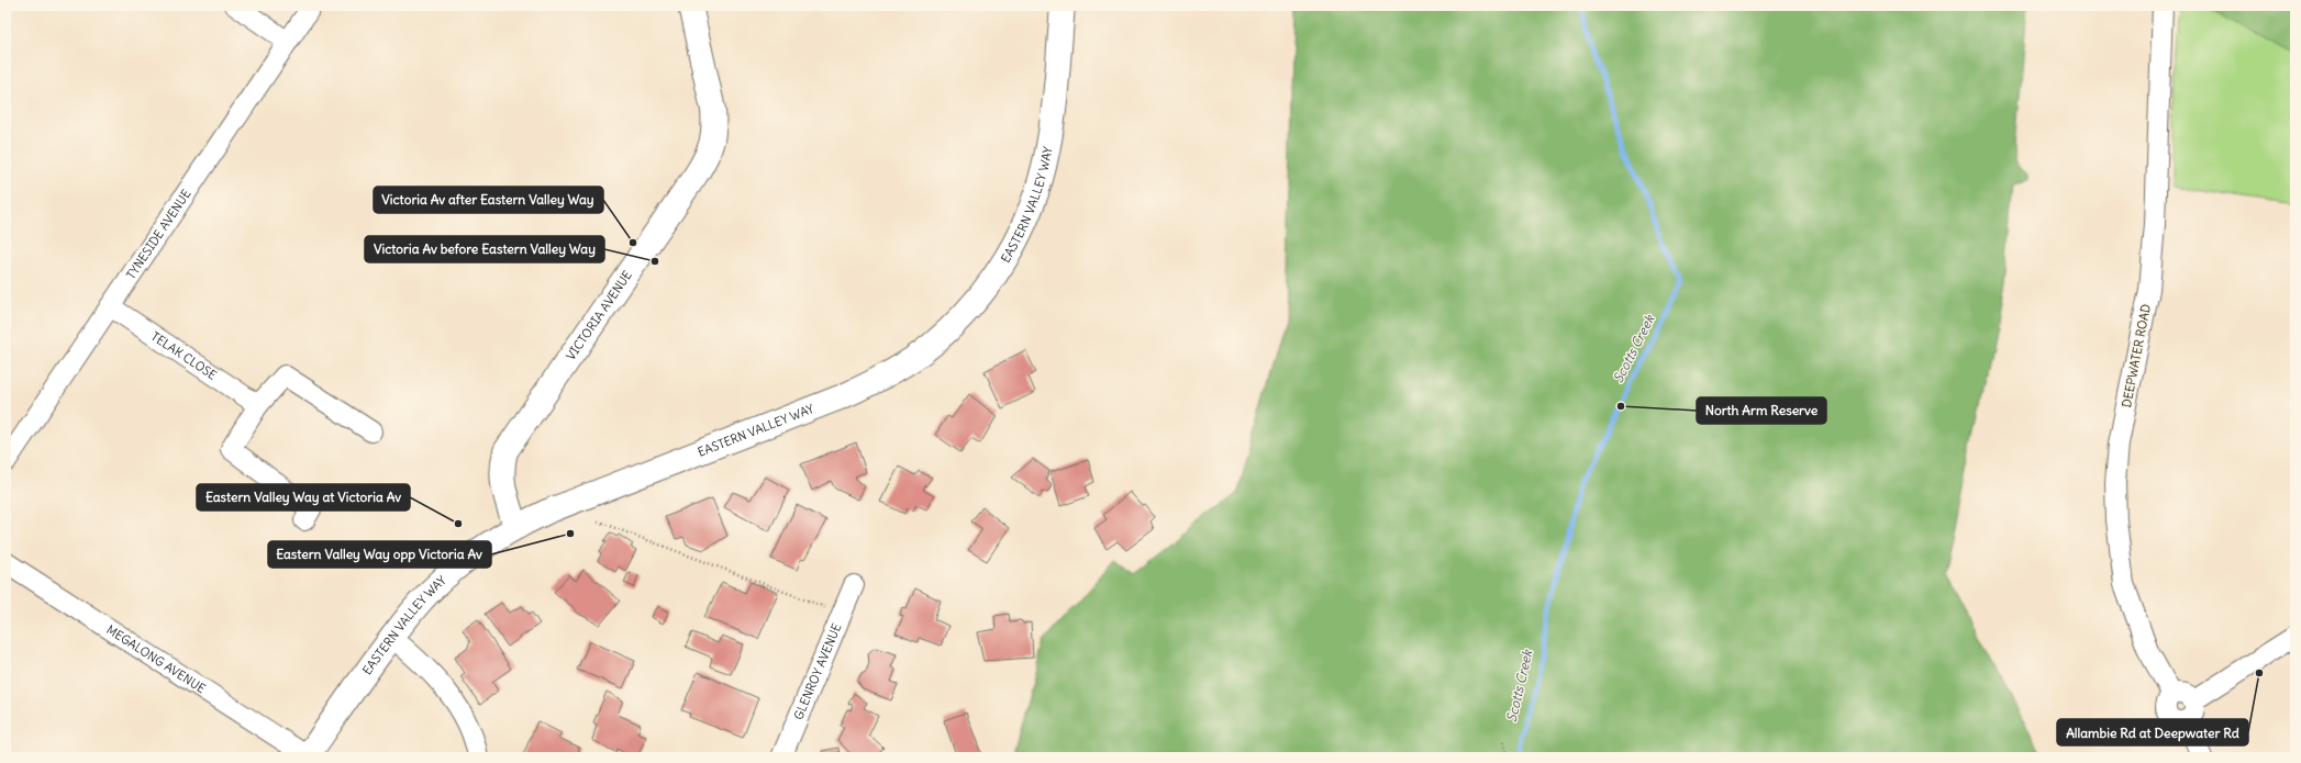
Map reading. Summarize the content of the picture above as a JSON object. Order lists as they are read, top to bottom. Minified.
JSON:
{"streets":{"main road":["EASTERN VALLEY WAY","VICTORIA AVENUE"],"street":["TYNESIDE AVENUE","TELAK CLOSE","DEEPWATER ROAD","MEGALONG AVENUE","GLENROY AVENUE"]},"crossings":[["EASTERN VALLEY WAY","VICTORIA AVENUE"],["EASTERN VALLEY WAY","MEGALONG AVENUE"],["TYNESIDE AVENUE","TELAK CLOSE"]],"water":["Scotts Creek"],"places":["Victoria Av after Eastern Valley Way","Victoria Av before Eastern Valley Way","North Arm Reserve","Eastern Valley Way at Victoria Av","Eastern Valley Way opp Victoria Av","Allambie Rd at Deepwater Rd"]}
